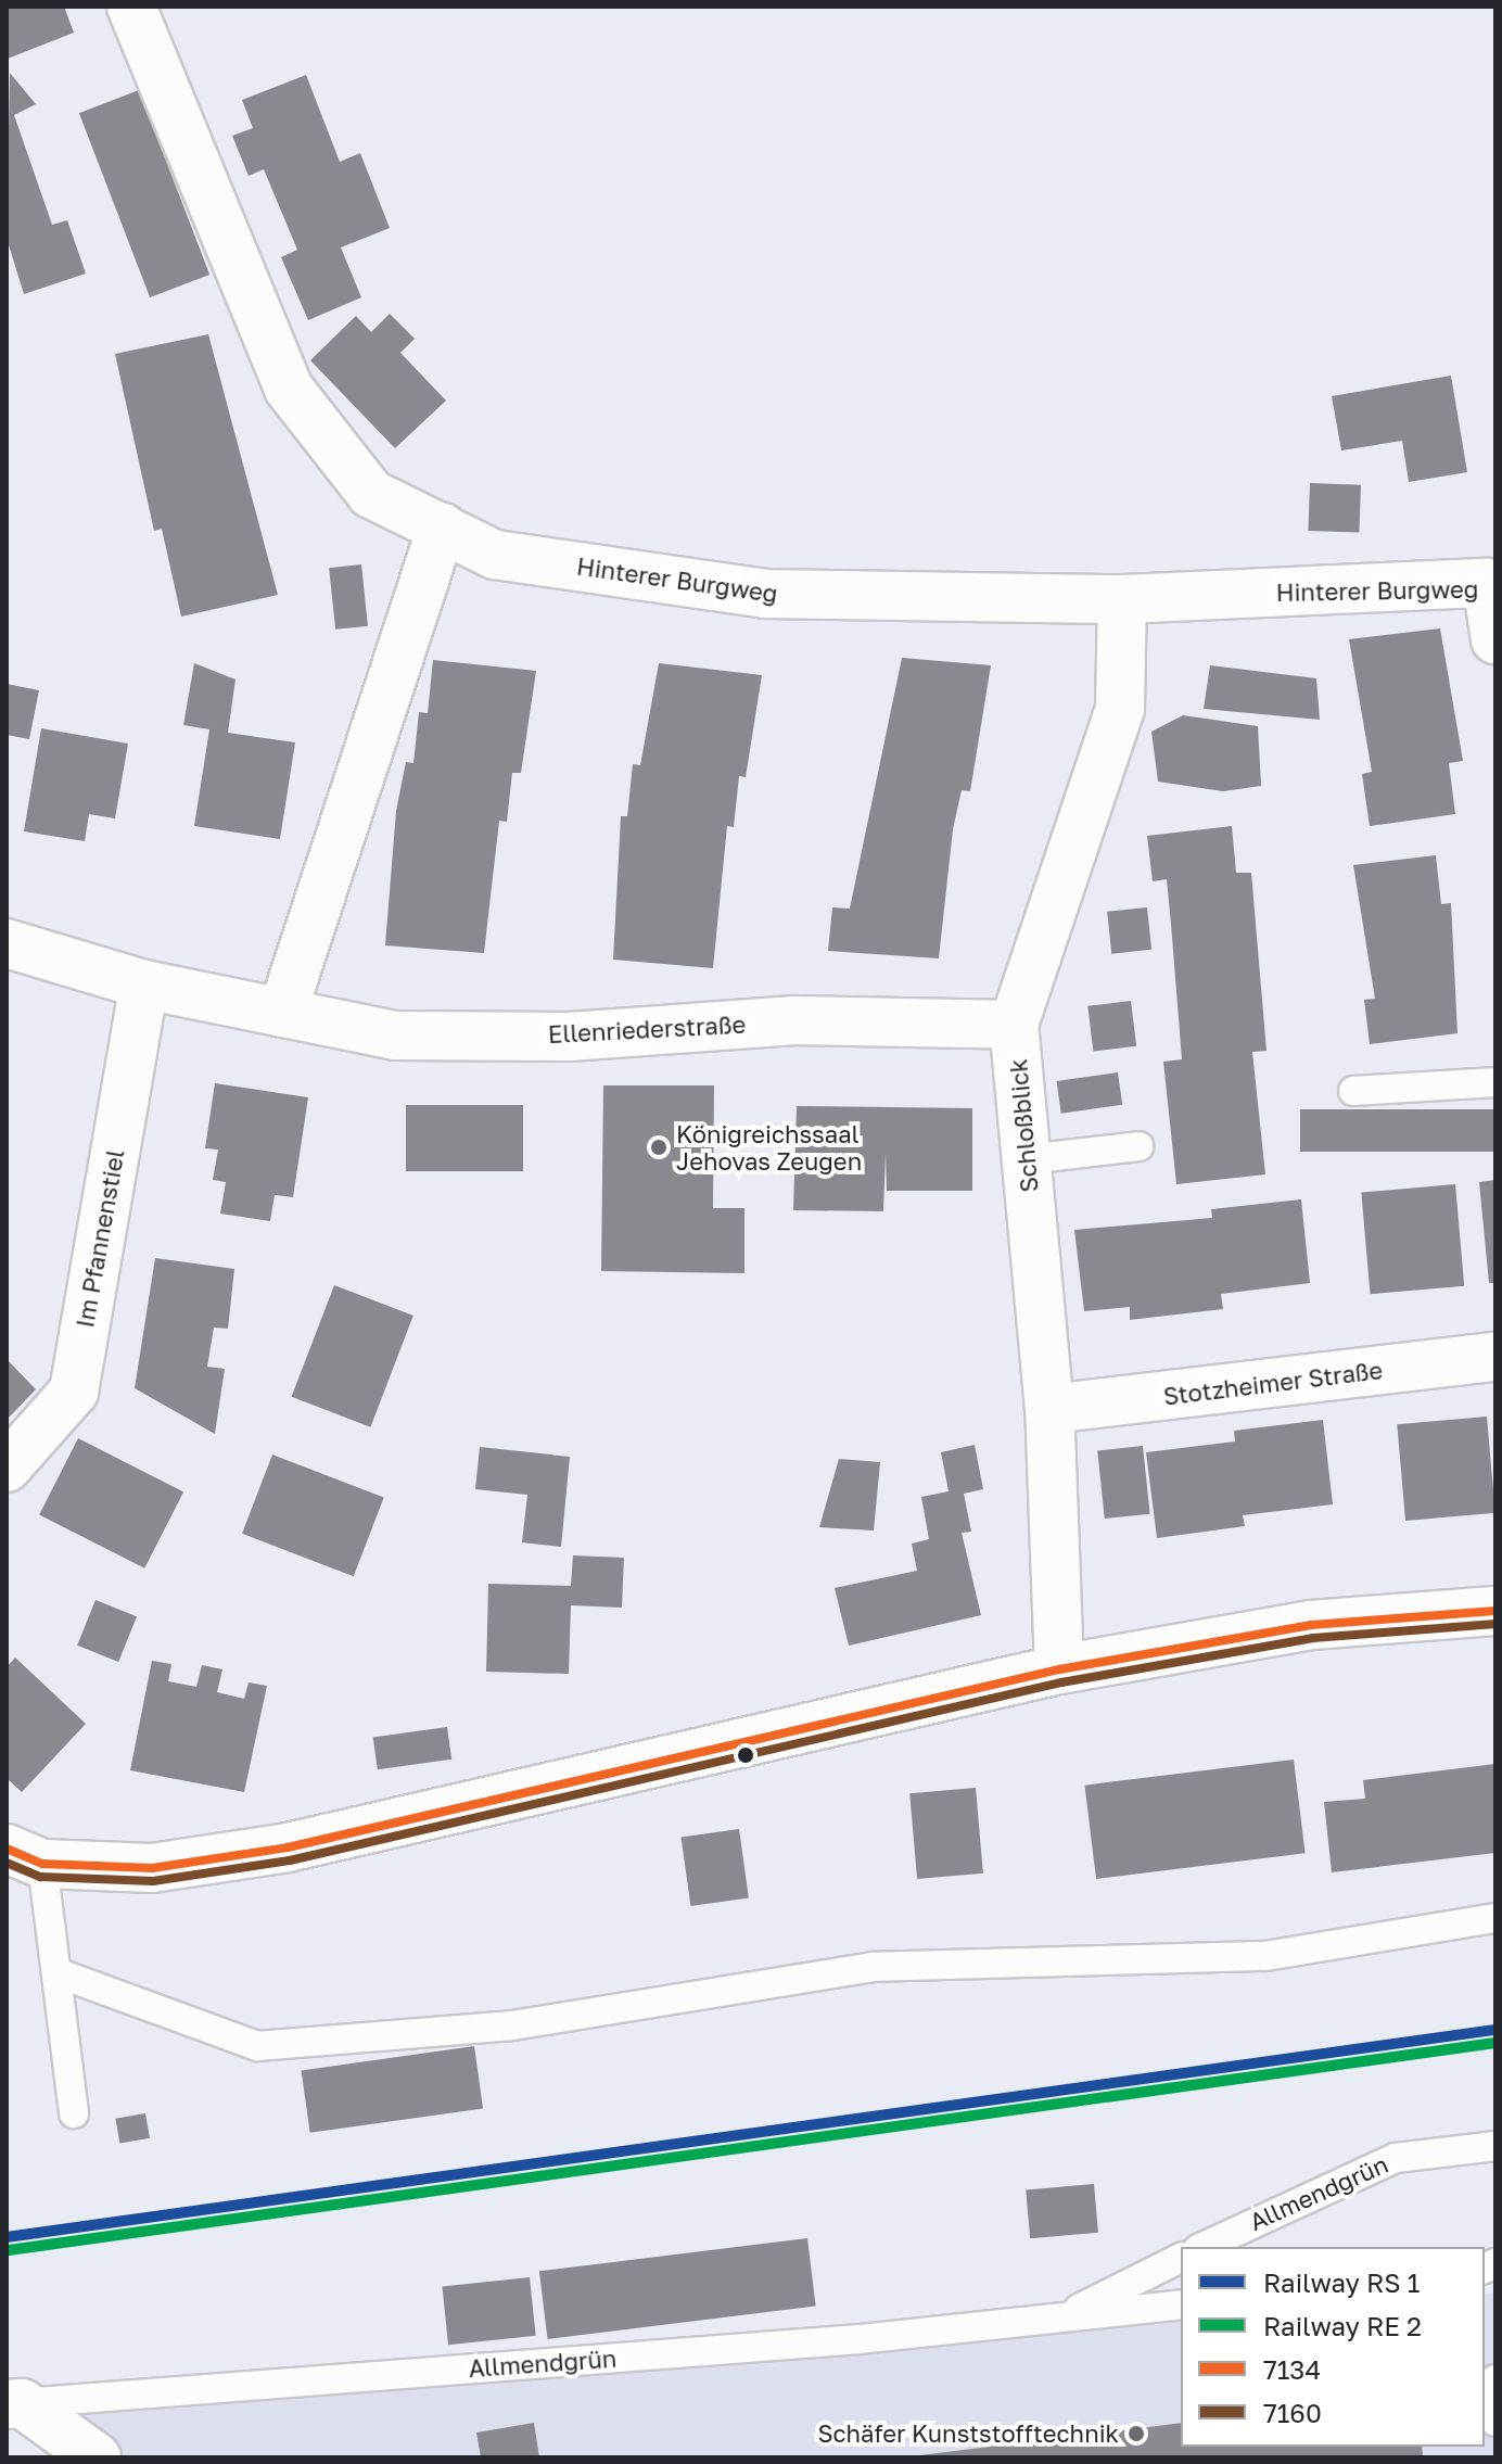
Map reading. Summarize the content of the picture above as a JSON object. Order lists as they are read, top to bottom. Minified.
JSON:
{"streets":{"street":["Hinterer Burgweg","Ellenriederstraße","Schloßblick","Im Pfannenstiel","Stotzheimer Straße","Allmendgrün"]},"crossings":[["Hinterer Burgweg","Schloßblick"],["Ellenriederstraße","Schloßblick"],["Ellenriederstraße","Im Pfannenstiel"],["Schloßblick","Stotzheimer Straße"]],"places":["Königreichssaal Jehovas Zeugen","Schäfer Kunststofftechnik"],"lines":["transit line 7134","transit line 7160"],"legend":["Railway RS 1","Railway RE 2","7134","7160"]}
